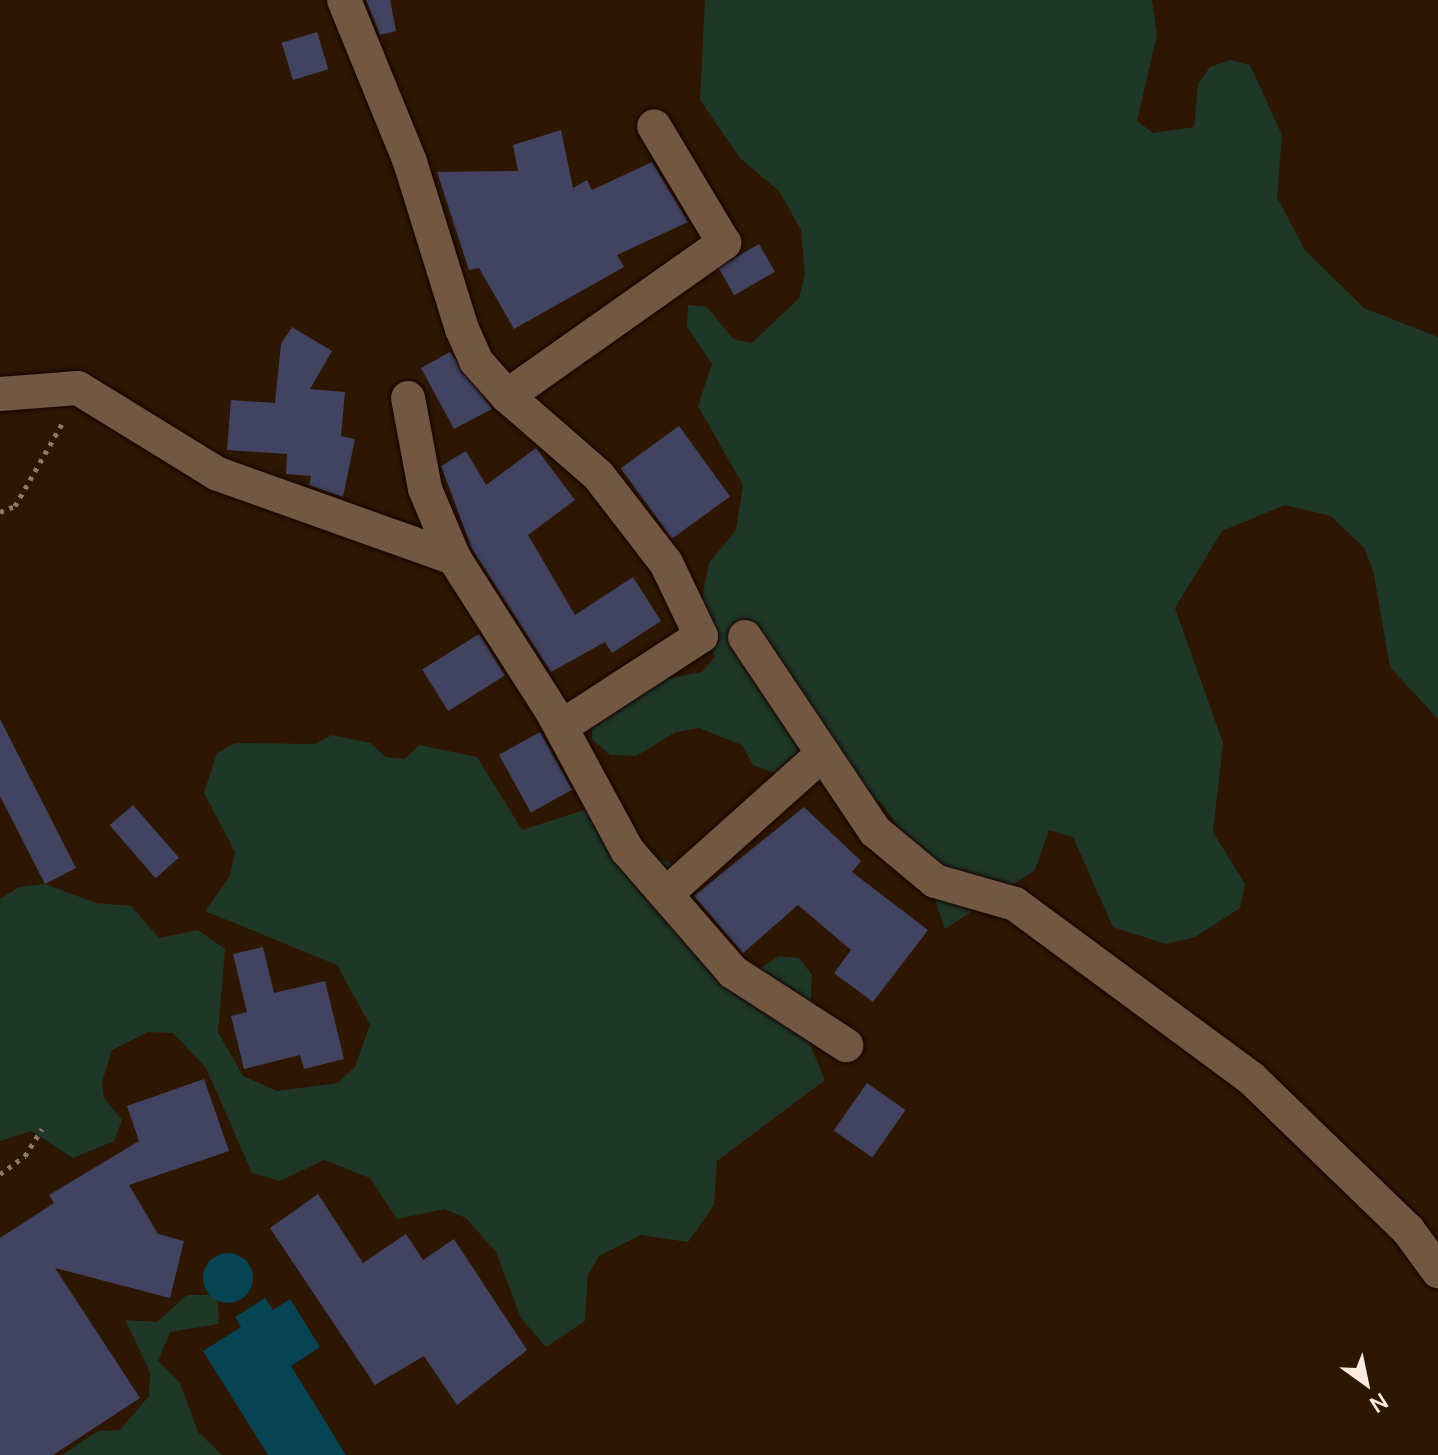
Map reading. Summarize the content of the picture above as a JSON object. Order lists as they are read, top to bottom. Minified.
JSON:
{"north":"bottom right"}
